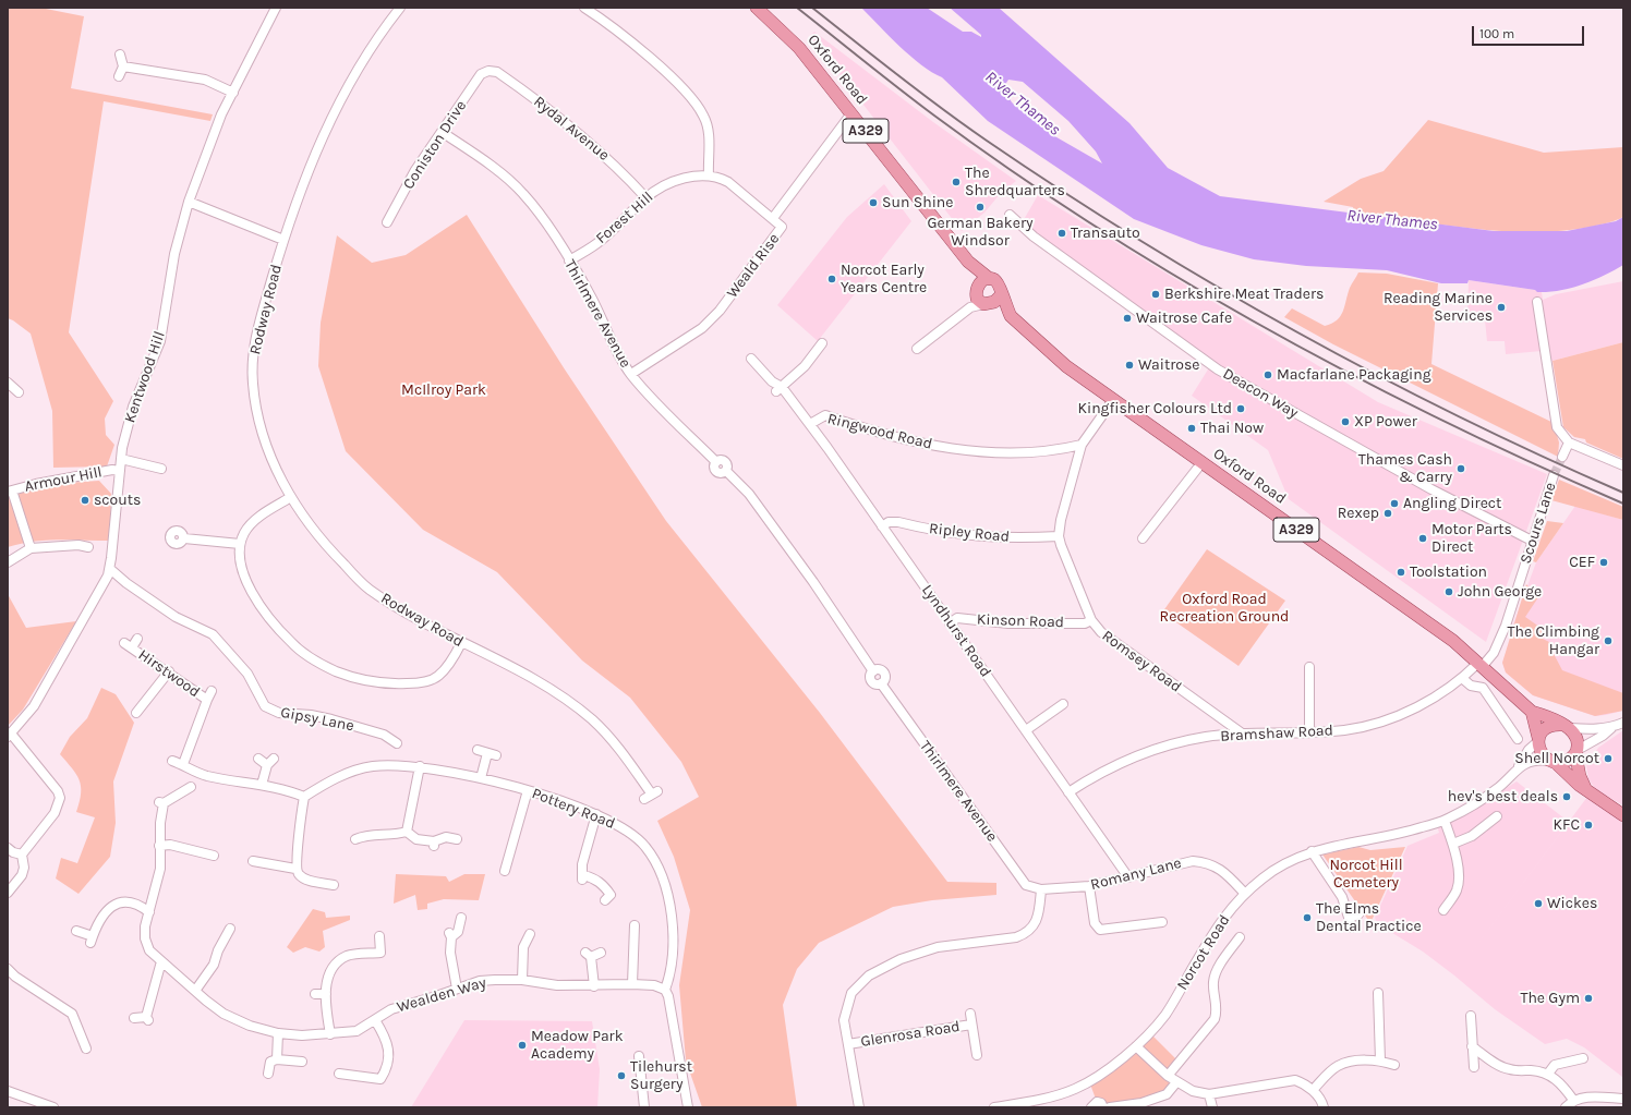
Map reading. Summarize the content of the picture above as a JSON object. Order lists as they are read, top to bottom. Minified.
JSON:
{"streets":{"main road":["Oxford Road","A329"],"street":["Rydal Avenue","Coniston Drive","Forest Hill","Weald Rise","Rodway Road","Thirlmere Avenue","Kentwood Hill","Deacon Way","Ringwood Road","Armour Hill","Scours Lane","Ripley Road","Kinson Road","Lyndhurst Road","Romsey Road","Hirstwood","Gipsy Lane","Bramshaw Road","Pottery Road","Romany Lane","Norcot Road","Wealden Way","Glenrosa Road"]},"crossings":[["Oxford Road","Weald Rise"],["Oxford Road","Scours Lane"],["Oxford Road","Romsey Road"],["Oxford Road","Bramshaw Road"],["Oxford Road","Norcot Road"],["Rydal Avenue","Coniston Drive"],["Rydal Avenue","Forest Hill"],["Coniston Drive","Thirlmere Avenue"],["Forest Hill","Thirlmere Avenue"],["Weald Rise","Thirlmere Avenue"],["Thirlmere Avenue","Romany Lane"],["Kentwood Hill","Armour Hill"],["Kentwood Hill","Gipsy Lane"],["Deacon Way","Scours Lane"],["Ringwood Road","Lyndhurst Road"],["Ringwood Road","Romsey Road"],["Scours Lane","Bramshaw Road"],["Ripley Road","Lyndhurst Road"],["Ripley Road","Romsey Road"],["Kinson Road","Lyndhurst Road"],["Kinson Road","Romsey Road"],["Lyndhurst Road","Bramshaw Road"],["Lyndhurst Road","Romany Lane"],["Romsey Road","Bramshaw Road"],["Pottery Road","Wealden Way"],["Romany Lane","Norcot Road"]],"water":["River Thames"],"parks":["McIlroy Park","Oxford Road Recreation Ground","Norcot Hill Cemetery"],"places":["The Shredquarters","Sun Shine","German Bakery Windsor","Transauto","Norcot Early Years Centre","Berkshire Meat Traders","Reading Marine Services","Waitrose Cafe","Waitrose","Macfarlane Packaging","Kingfisher Colours Ltd","XP Power","Thai Now","Thames Cash & Carry","scouts","Angling Direct","Rexep","Motor Parts Direct","CEF","Toolstation","John George","The Climbing Hangar","Shell Norcot","hev's best deals","KFC","Wickes","The Elms Dental Practice","The Gym","Meadow Park Academy","Tilehurst Surgery"],"scale_bar":"100 m"}
